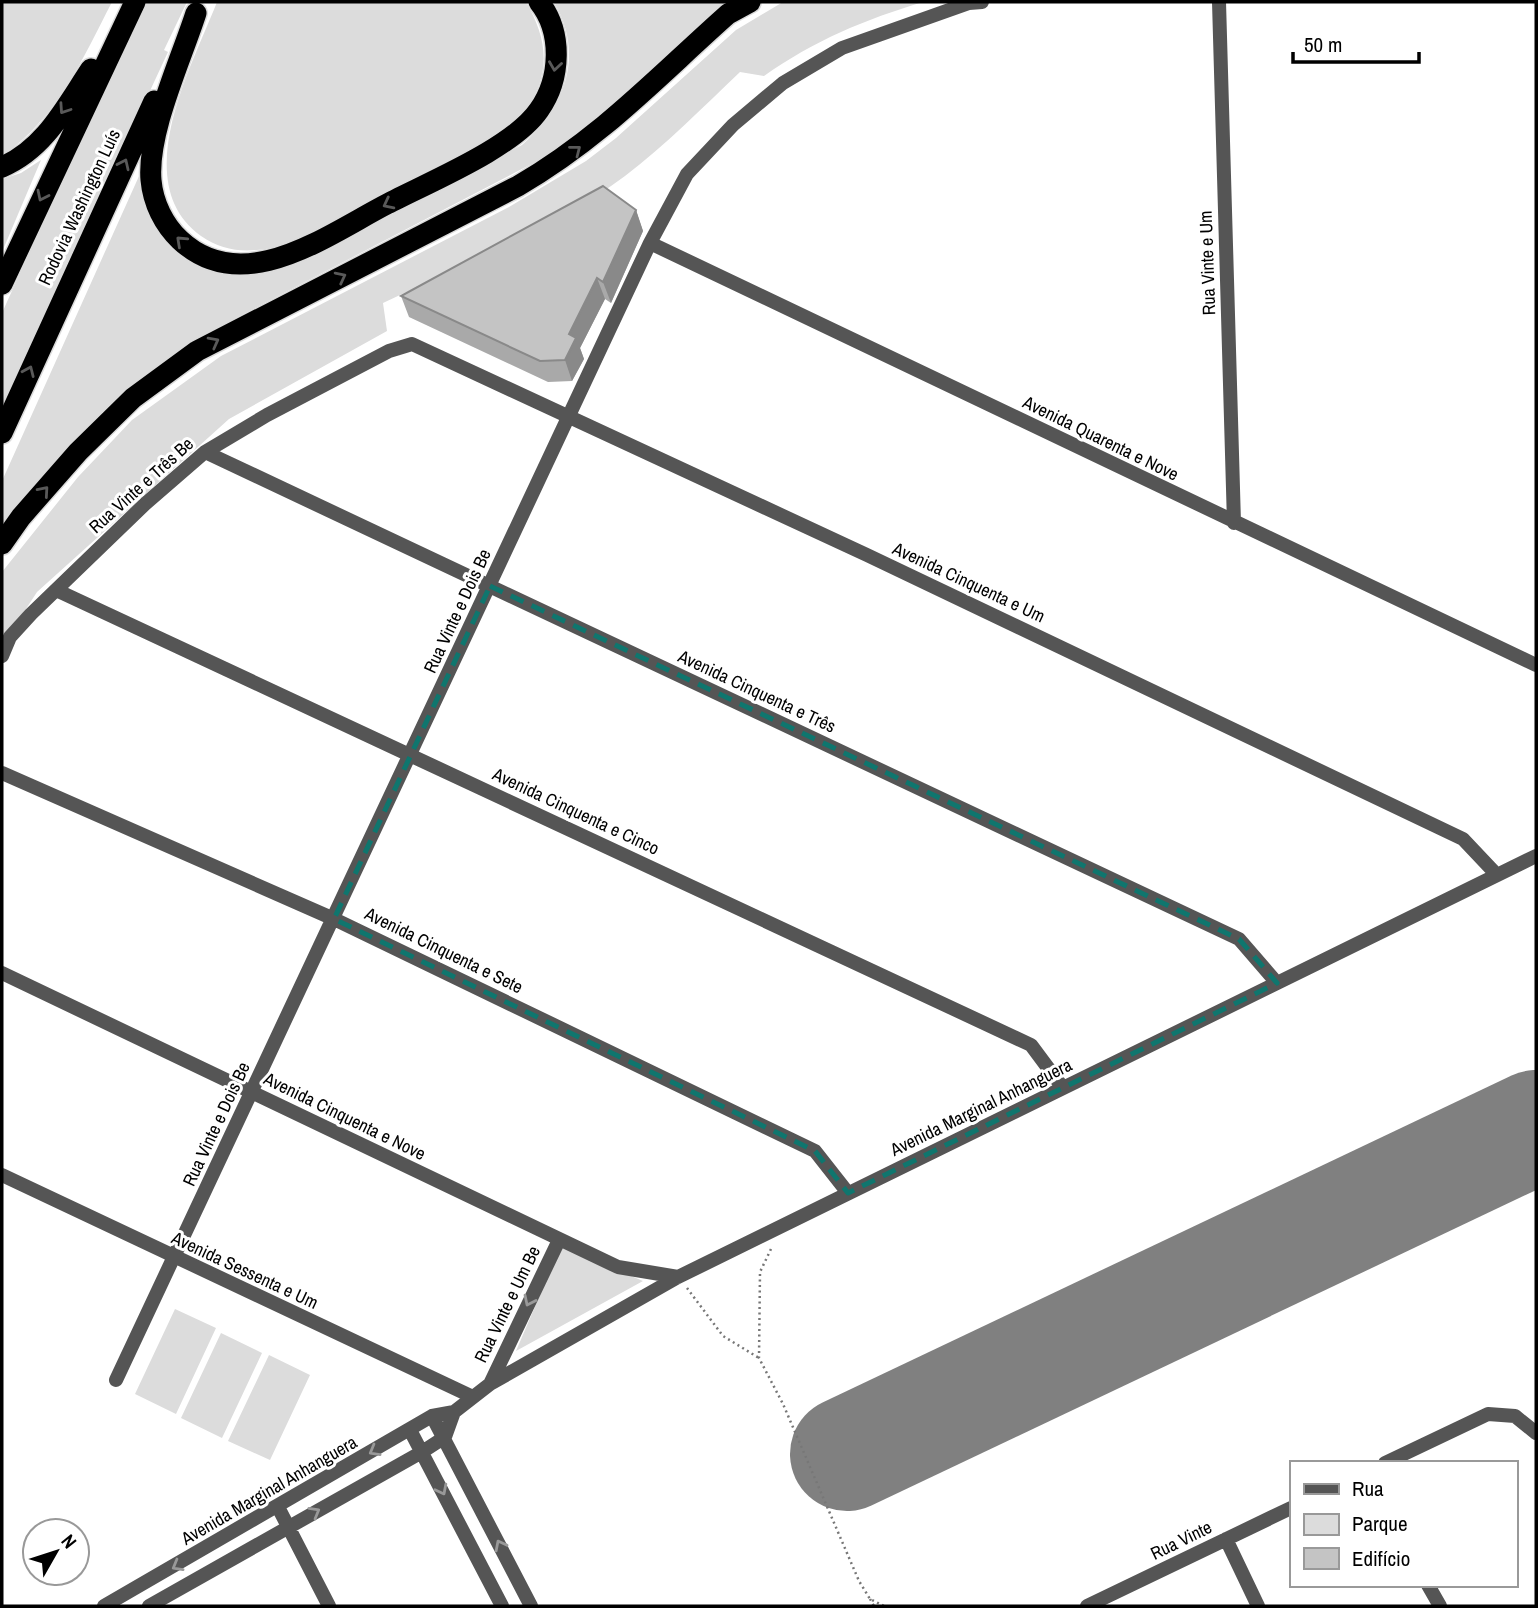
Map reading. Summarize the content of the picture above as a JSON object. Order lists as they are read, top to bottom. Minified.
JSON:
{"streets":{"highway":["Rodovia Washington Luís"],"street":["Rua Vinte e Um","Avenida Quarenta e Nove","Rua Vinte e Três Be","Avenida Cinquenta e Um","Rua Vinte e Dois Be","Avenida Cinquenta e Três","Avenida Cinquenta e Cinco","Avenida Cinquenta e Sete","Avenida Marginal Anhanguera","Avenida Cinquenta e Nove","Avenida Sessenta e Um","Rua Vinte e Um Be","Rua Vinte"]},"crossings":[["Rua Vinte e Um","Avenida Quarenta e Nove"],["Avenida Quarenta e Nove","Rua Vinte e Dois Be"],["Rua Vinte e Três Be","Avenida Cinquenta e Um"],["Rua Vinte e Três Be","Avenida Cinquenta e Três"],["Rua Vinte e Três Be","Avenida Cinquenta e Cinco"],["Avenida Cinquenta e Um","Rua Vinte e Dois Be"],["Avenida Cinquenta e Um","Avenida Marginal Anhanguera"],["Rua Vinte e Dois Be","Avenida Cinquenta e Três"],["Rua Vinte e Dois Be","Avenida Cinquenta e Cinco"],["Rua Vinte e Dois Be","Avenida Cinquenta e Sete"],["Rua Vinte e Dois Be","Avenida Cinquenta e Nove"],["Rua Vinte e Dois Be","Avenida Sessenta e Um"],["Avenida Cinquenta e Três","Avenida Marginal Anhanguera"],["Avenida Cinquenta e Cinco","Avenida Marginal Anhanguera"],["Avenida Cinquenta e Sete","Avenida Marginal Anhanguera"],["Avenida Marginal Anhanguera","Avenida Cinquenta e Nove"],["Avenida Marginal Anhanguera","Avenida Sessenta e Um"],["Avenida Marginal Anhanguera","Rua Vinte e Um Be"],["Avenida Cinquenta e Nove","Rua Vinte e Um Be"]],"one_way":["Rua Vinte e Um Be"],"legend":["Rua","Parque","Edifício"],"scale_bar":"50 m","north":"top right"}
